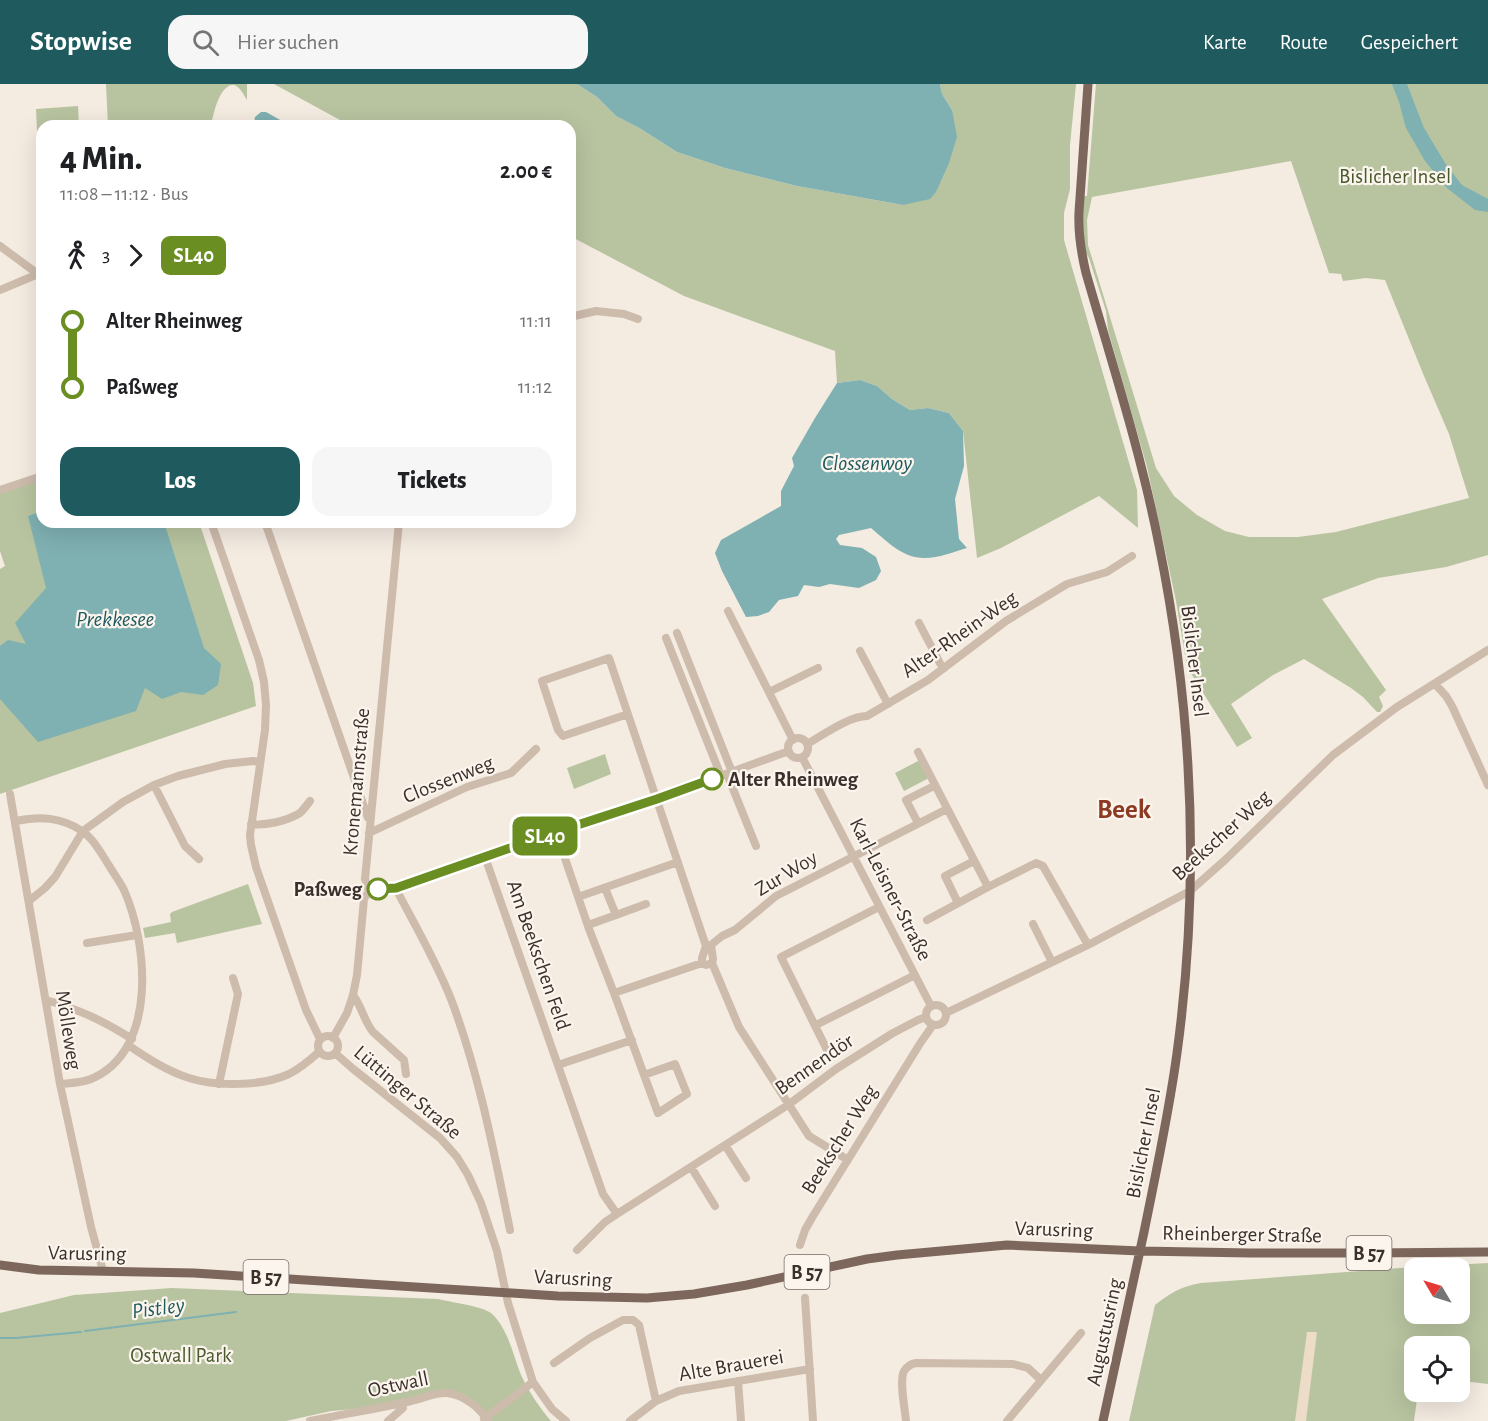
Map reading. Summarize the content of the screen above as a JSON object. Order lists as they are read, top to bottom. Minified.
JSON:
{"streets":{"main road":["Bislicher Insel","Varusring","Rheinberger Straße","B 57","Augustusring"],"street":["Alter-Rhein-Weg","Clossenweg","Kronemannstraße","Beekscher Weg","Zur Woy","Karl-Leisner-Straße","Am Beekschen Feld","Mölleweg","Bennendör","Lüttinger Straße","Alte Brauerei","Ostwall"]},"crossings":[["Alter-Rhein-Weg","Karl-Leisner-Straße"],["Bislicher Insel","Beekscher Weg"],["Bislicher Insel","Varusring"],["Bislicher Insel","Rheinberger Straße"],["Bislicher Insel","Augustusring"],["Clossenweg","Kronemannstraße"],["Kronemannstraße","Lüttinger Straße"],["Beekscher Weg","Karl-Leisner-Straße"],["Beekscher Weg","Bennendör"],["Zur Woy","Karl-Leisner-Straße"],["Karl-Leisner-Straße","Bennendör"],["Am Beekschen Feld","Bennendör"],["Mölleweg","Varusring"],["Lüttinger Straße","Varusring"],["Varusring","Rheinberger Straße"],["Varusring","Augustusring"],["Rheinberger Straße","Augustusring"]],"districts":["Beek"],"water":["Clossenwoy","Prekkesee","Pistley"],"parks":["Bislicher Insel","Ostwall Park"],"places":["Alter Rheinweg","Paßweg"],"lines":["bus line SL40"],"north":"top left","page":{"header":"Stopwise","search":"Hier suchen","nav":["Karte","Route","Gespeichert"],"on_map":"SL40","heading":["4 Min.","11:08 – 11:12 · Bus","2.00 €"],"legs":["3","SL40"],"list":[{"name":"Alter Rheinweg","value":"11:11"},{"name":"Paßweg","value":"11:12"}],"buttons":["Los","Tickets"]}}
